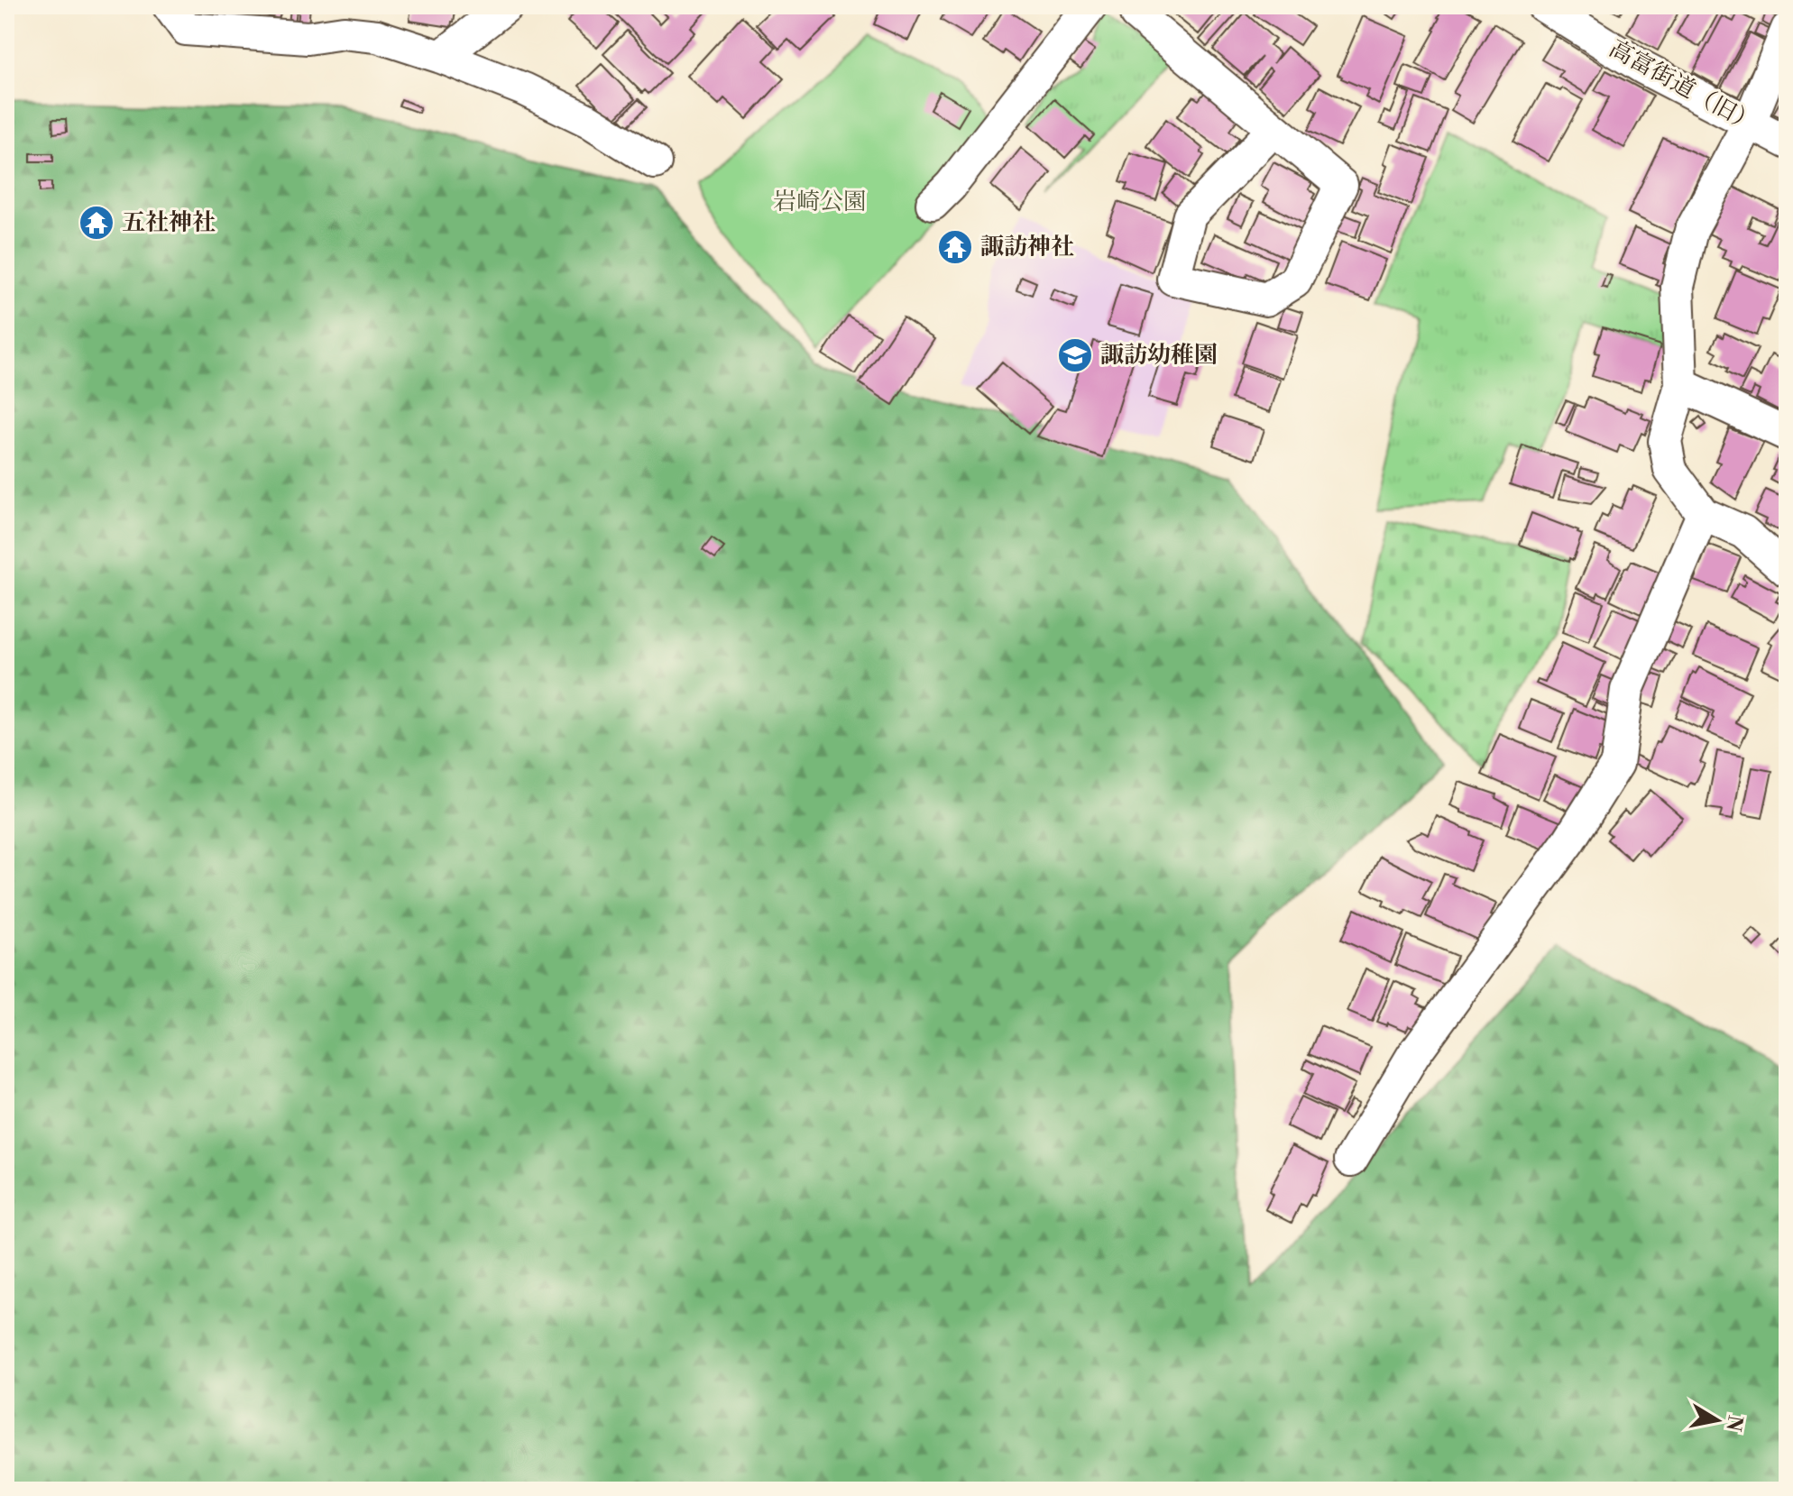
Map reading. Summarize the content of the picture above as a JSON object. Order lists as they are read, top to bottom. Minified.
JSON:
{"streets":{"street":["高富街道（旧）"]},"parks":["岩崎公園"],"places":{"temple":["五社神社","諏訪神社"],"school or university":["諏訪幼稚園"]},"north":"right"}
